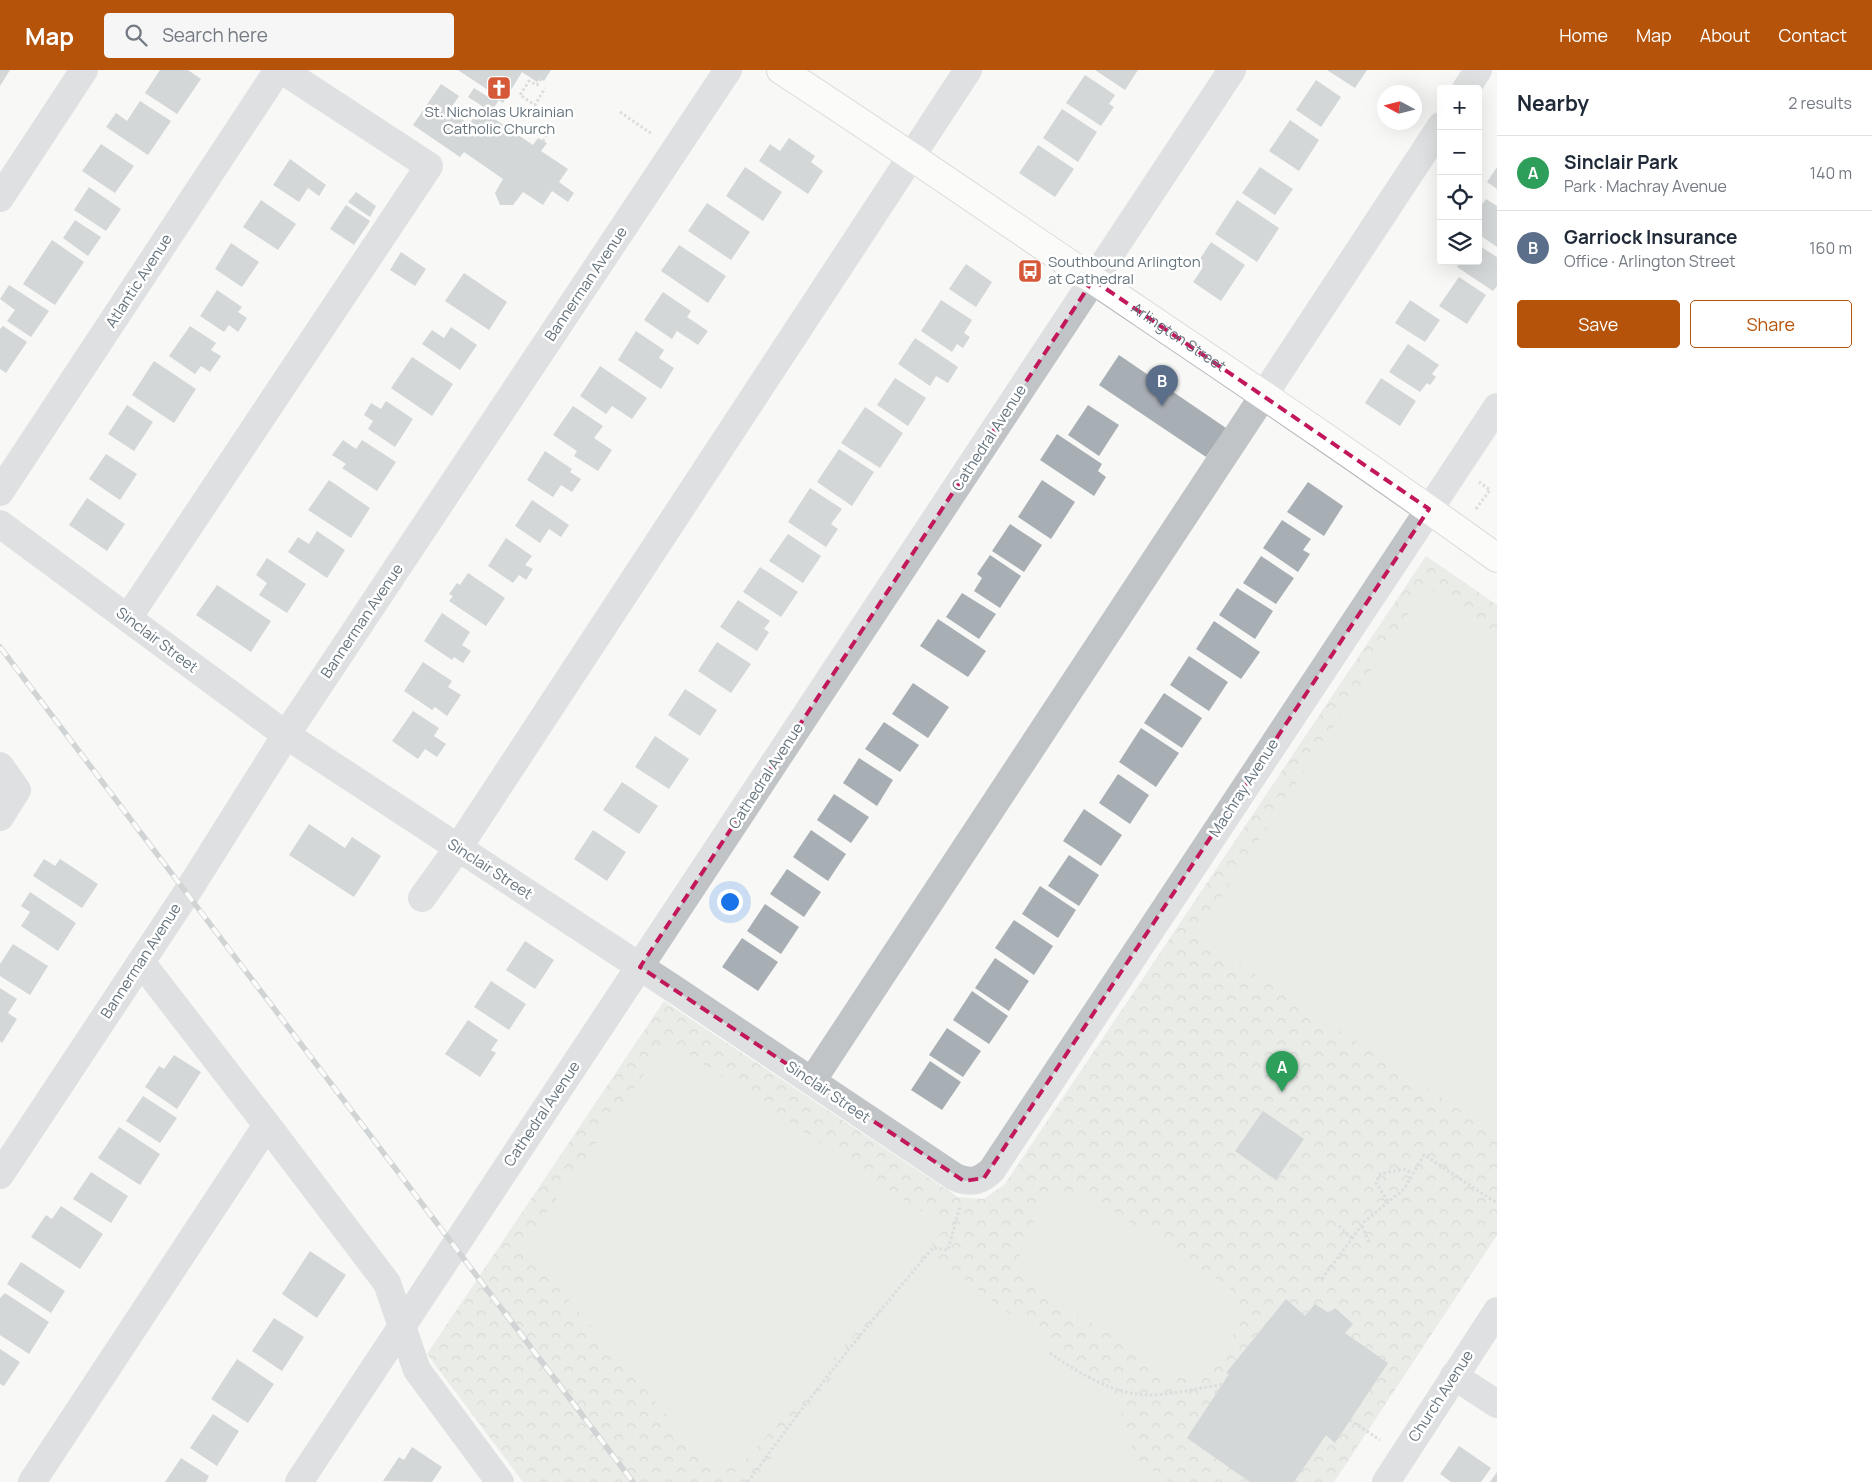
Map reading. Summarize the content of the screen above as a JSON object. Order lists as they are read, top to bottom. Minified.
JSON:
{"streets":{"main road":["Arlington Street"],"street":["Atlantic Avenue","Bannerman Avenue","Cathedral Avenue","Sinclair Street","Machray Avenue","Church Avenue"]},"crossings":[["Bannerman Avenue","Sinclair Street"],["Arlington Street","Cathedral Avenue"],["Arlington Street","Machray Avenue"],["Cathedral Avenue","Sinclair Street"],["Sinclair Street","Machray Avenue"]],"places":{"church":["St. Nicholas Ukrainian Catholic Church"],"bus stop":["Southbound Arlington at Cathedral"]},"north":"left","page":{"header":"Map","search":"Search here","nav":["Home","Map","About","Contact"],"heading":["Nearby","2 results"],"map_buttons":["+","−"],"list":[{"mark":"A","name":"Sinclair Park","note":"Park · Machray Avenue","value":"140 m"},{"mark":"B","name":"Garriock Insurance","note":"Office · Arlington Street","value":"160 m"}],"buttons":["Save","Share"],"pins":["B","A"]}}
